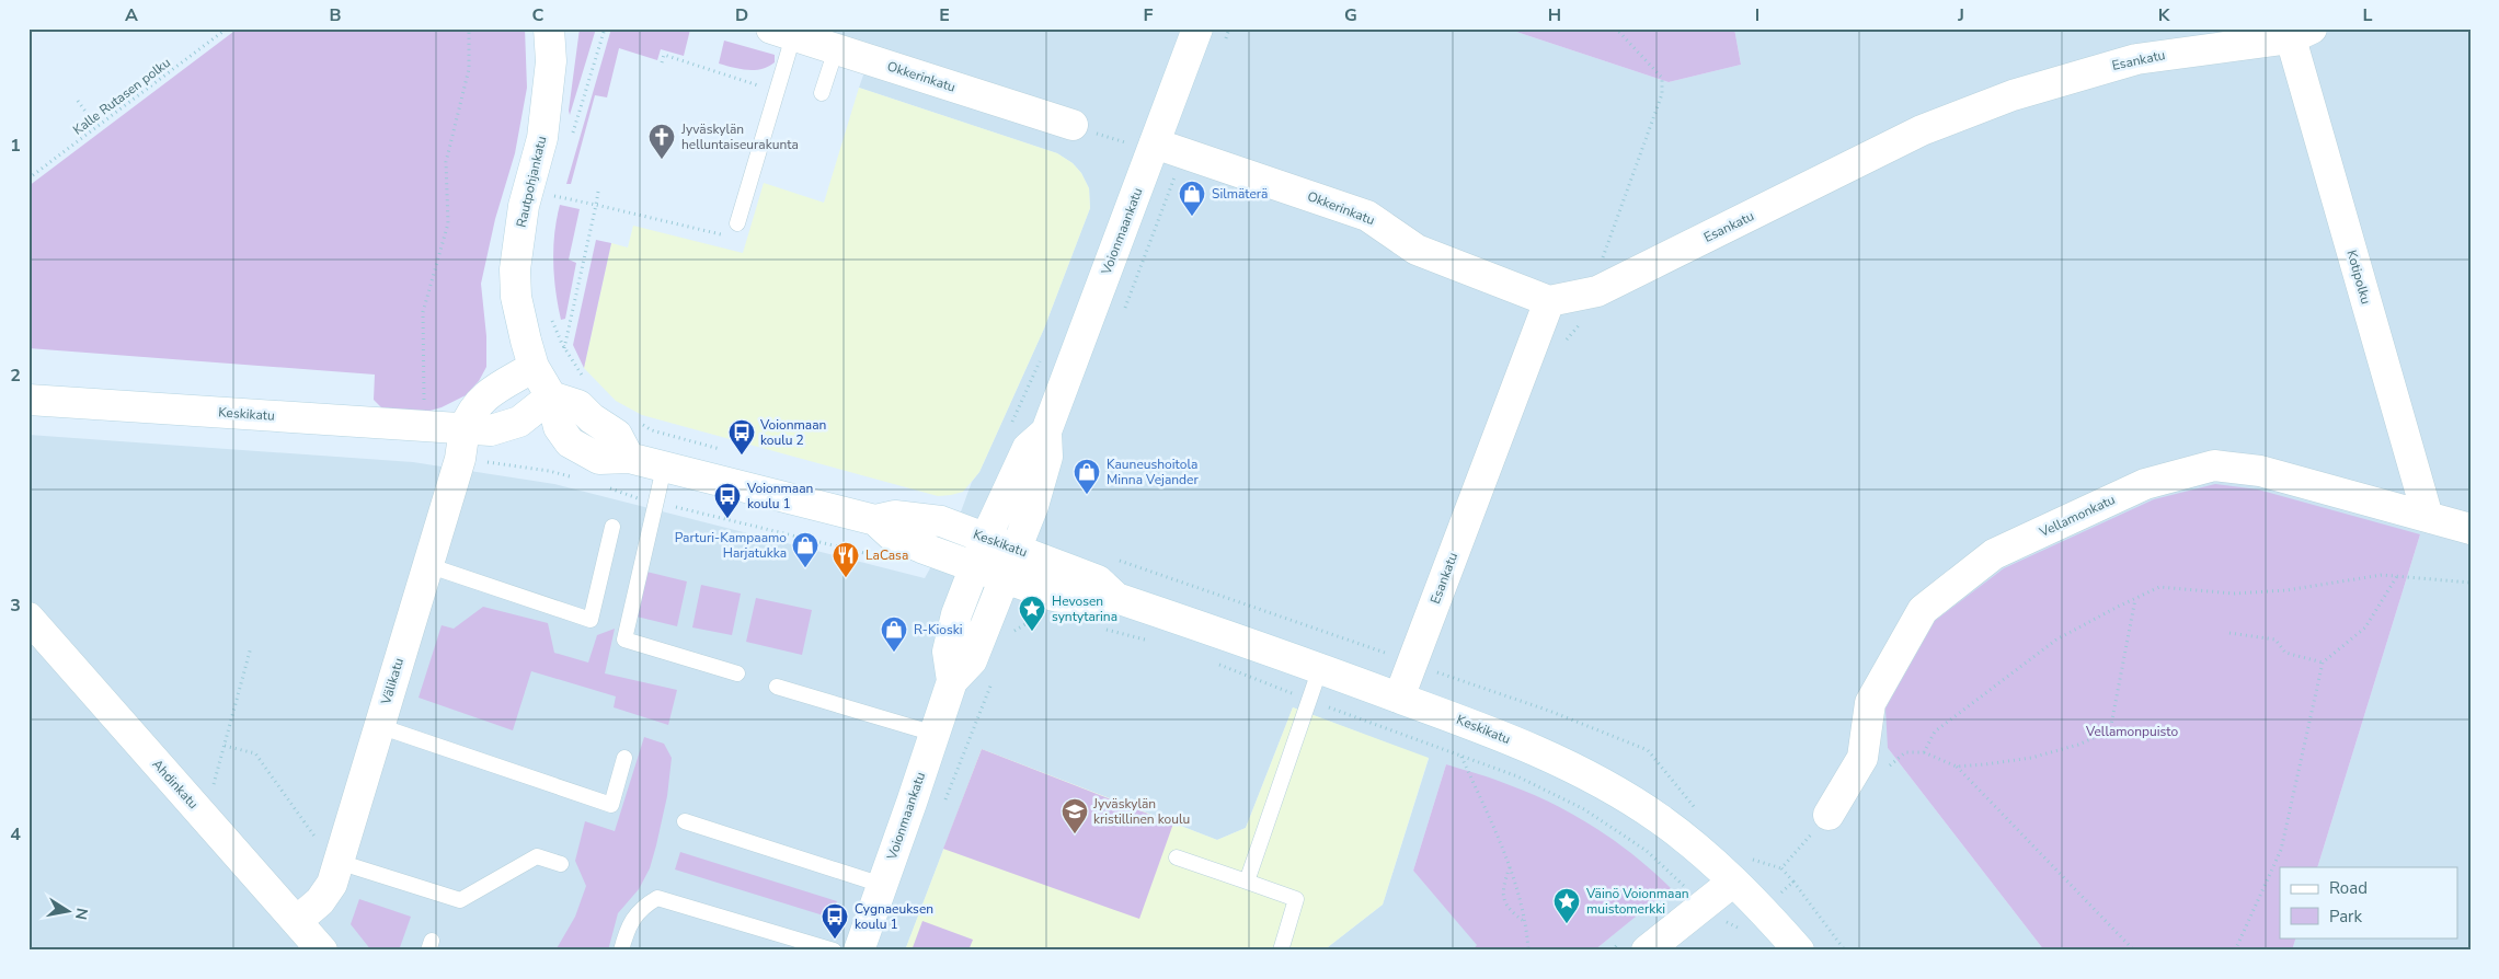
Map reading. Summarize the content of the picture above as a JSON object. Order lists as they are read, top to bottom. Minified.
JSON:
{"streets":{"street":["Esankatu","Okkerinkatu","Rautpohjankatu","Voionmaankatu","Kotipolku","Keskikatu","Vellamonkatu","Välikatu","Ahdinkatu"],"path":["Kalle Rutasen polku"]},"crossings":[["Esankatu","Okkerinkatu"],["Esankatu","Kotipolku"],["Esankatu","Keskikatu"],["Okkerinkatu","Voionmaankatu"],["Rautpohjankatu","Keskikatu"],["Voionmaankatu","Keskikatu"],["Kotipolku","Vellamonkatu"],["Keskikatu","Välikatu"],["Välikatu","Ahdinkatu"]],"parks":["Vellamonpuisto"],"places":{"church":["Jyväskylän helluntaiseurakunta"],"shop":["Silmäterä","Kauneushoitola Minna Vejander","Parturi-Kampaamo Harjatukka","R-Kioski"],"bus stop":["Voionmaan koulu 2","Voionmaan koulu 1","Cygnaeuksen koulu 1"],"restaurant":["LaCasa"],"place":["Hevosen syntytarina","Väinö Voionmaan muistomerkki"],"school or university":["Jyväskylän kristillinen koulu"]},"legend":["Road","Park"],"north":"right","grid":{"columns":["A","B","C","D","E","F","G","H","I","J","K","L"],"rows":["1","2","3","4"]}}
